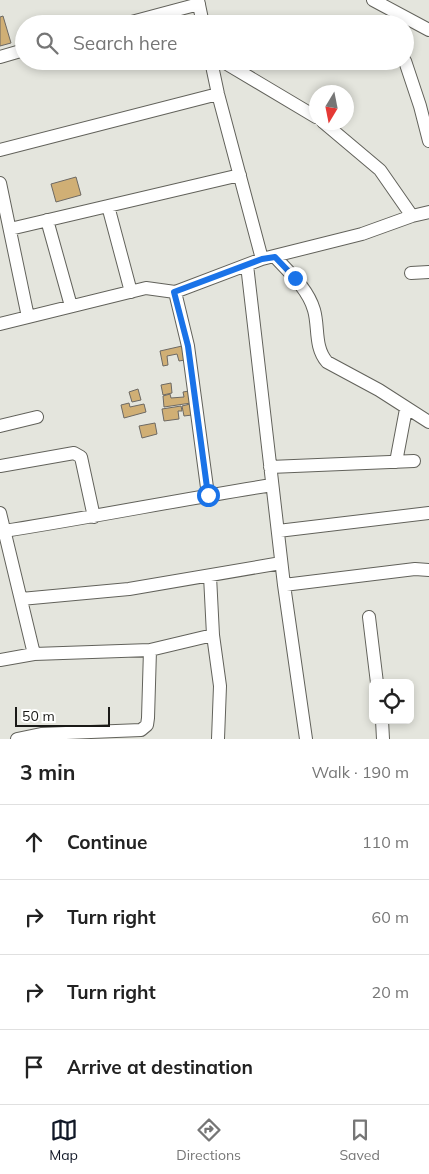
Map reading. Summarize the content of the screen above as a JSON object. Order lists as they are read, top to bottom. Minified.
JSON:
{"scale_bar":"50 m","north":"bottom","page":{"search":"Search here","scale":"50 m","heading":["3 min","Walk · 190 m"],"list":[["Continue","110 m"],["Turn right","60 m"],["Turn right","20 m"],"Arrive at destination"],"nav":["Map","Directions","Saved"]}}
